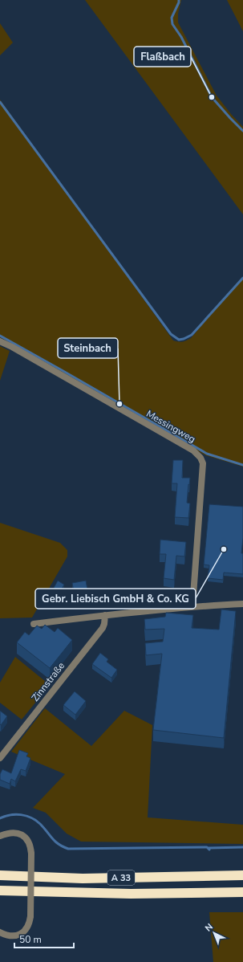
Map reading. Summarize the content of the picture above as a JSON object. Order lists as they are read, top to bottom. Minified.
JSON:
{"streets":{"highway":["A 33"],"street":["Messingweg","Zinnstraße"]},"places":["Flaßbach","Steinbach","Gebr. Liebisch GmbH & Co. KG"],"scale_bar":"50 m","north":"top left"}
